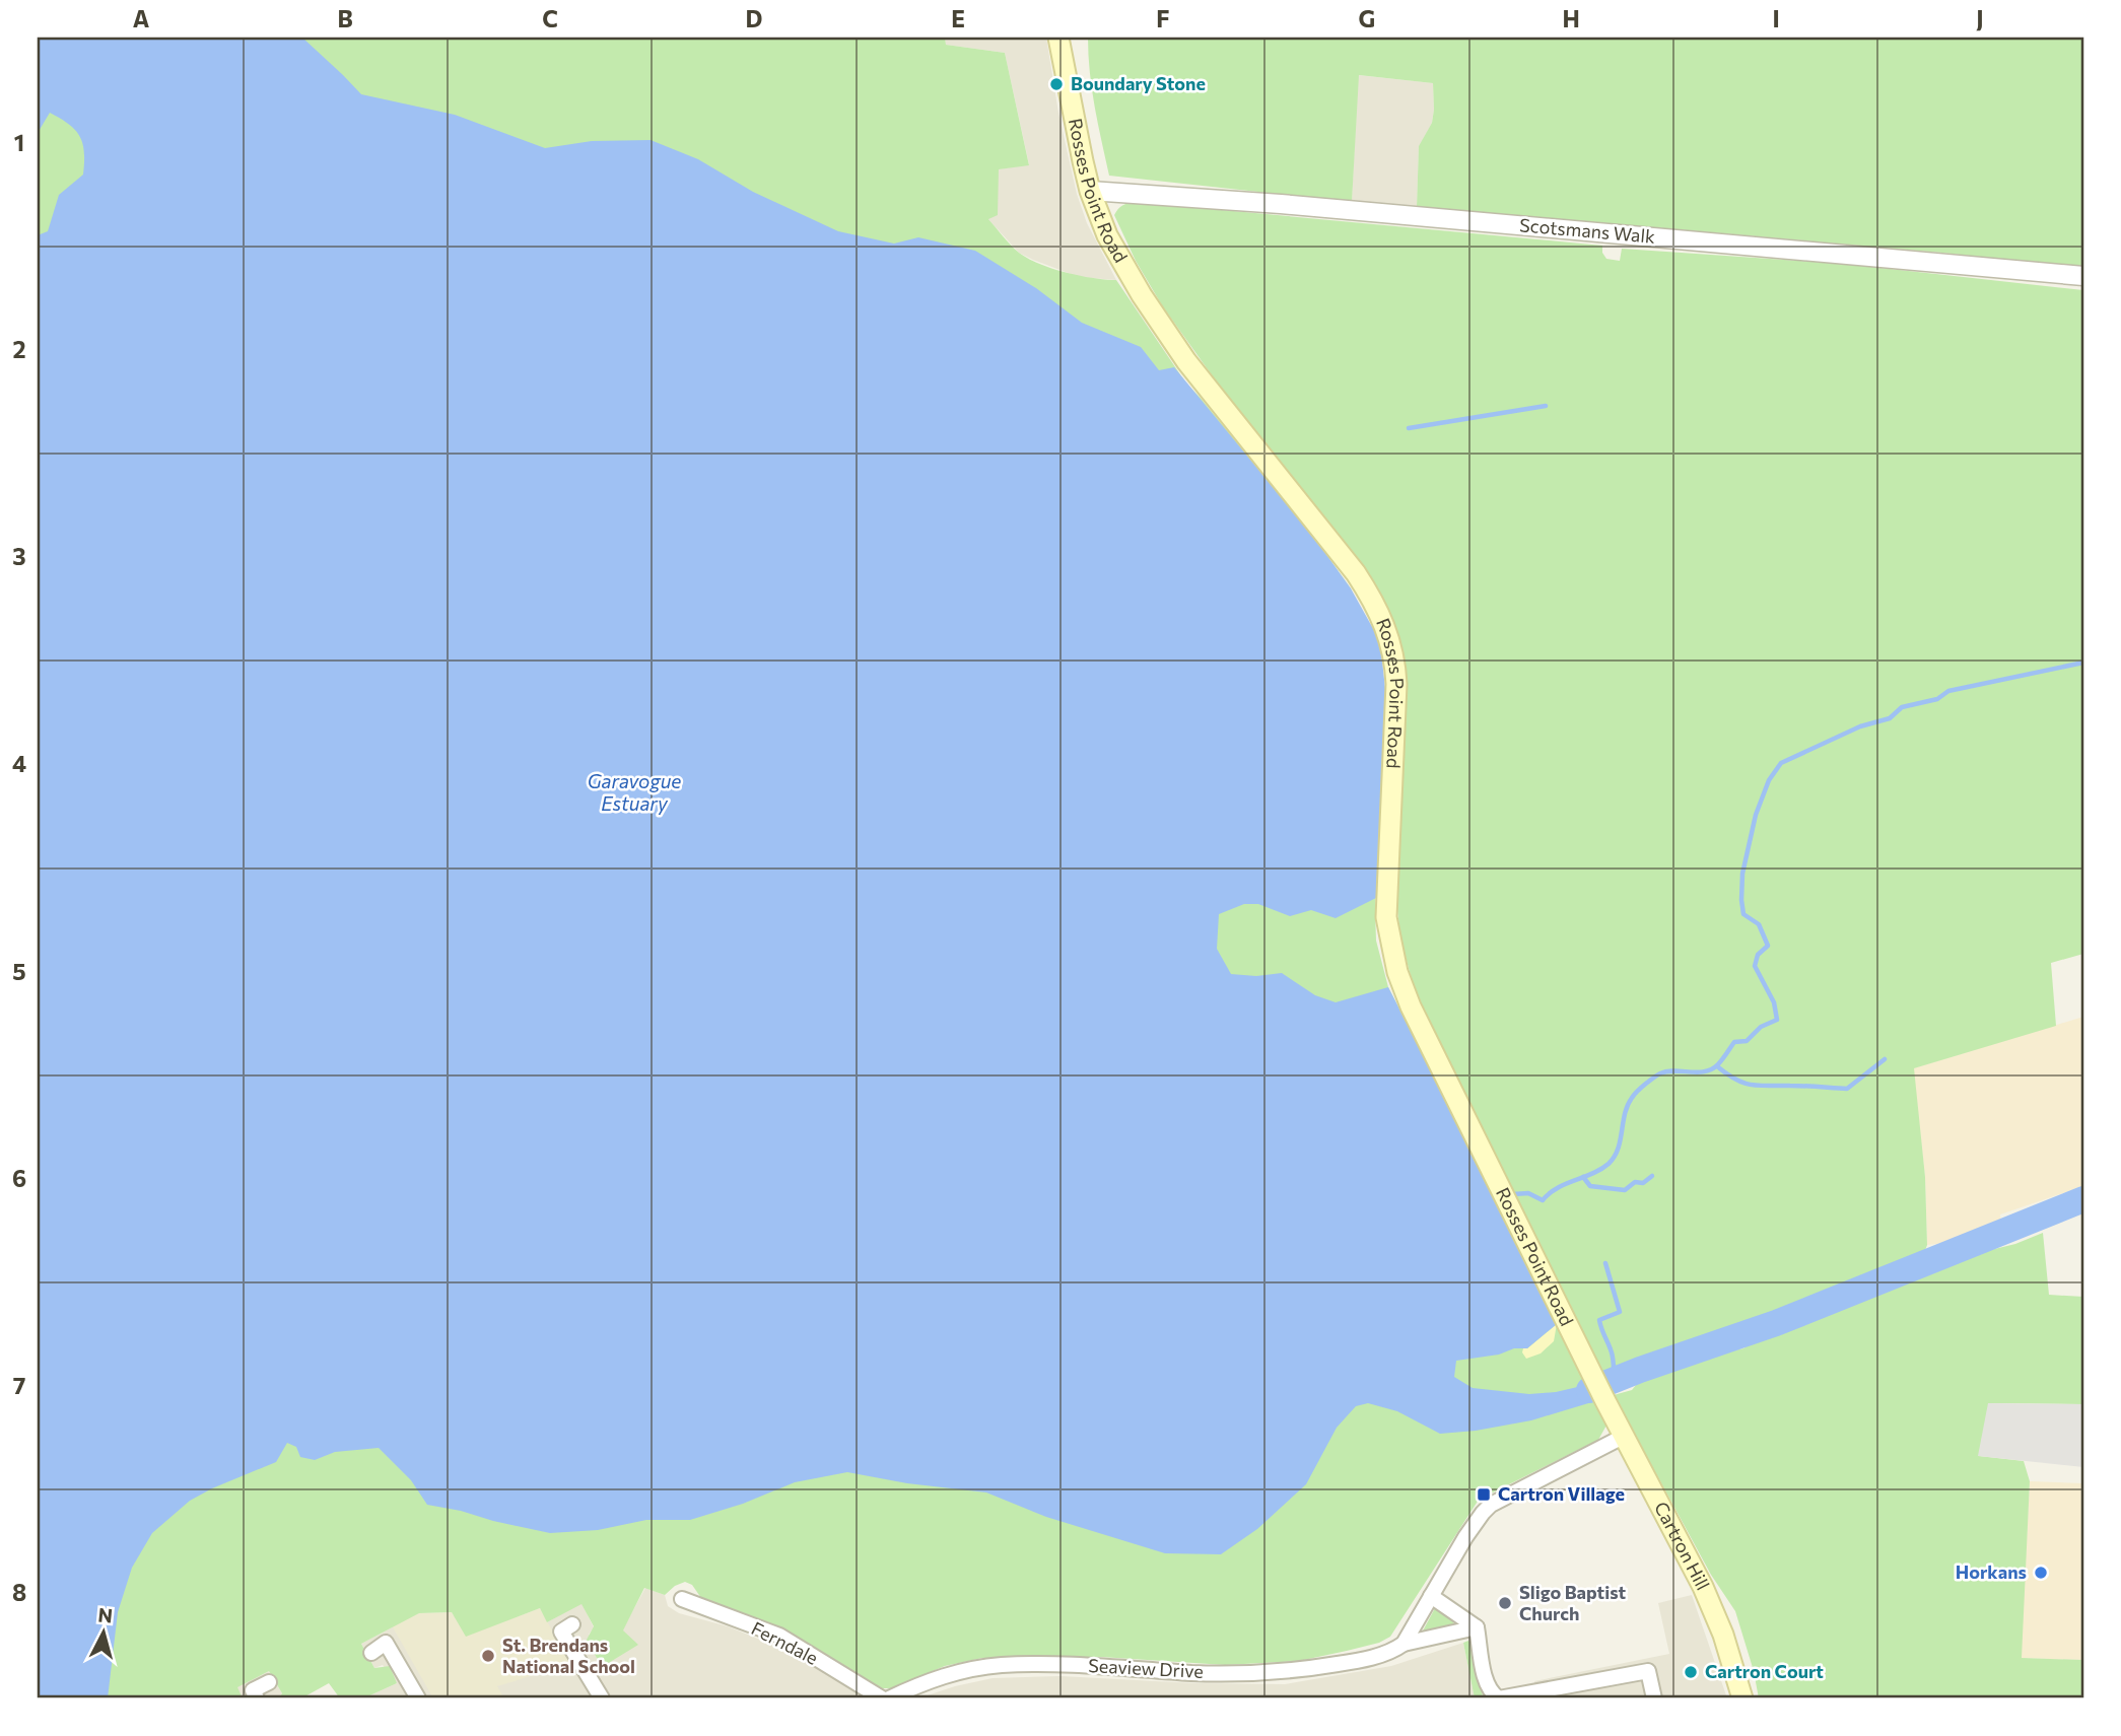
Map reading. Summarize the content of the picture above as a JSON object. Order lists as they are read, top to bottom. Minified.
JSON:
{"streets":{"main road":["Rosses Point Road","Cartron Hill"],"street":["Scotsmans Walk","Ferndale","Seaview Drive"]},"crossings":[["Rosses Point Road","Scotsmans Walk"],["Rosses Point Road","Cartron Hill"]],"water":["Garavogue Estuary"],"places":{"other":["Boundary Stone","Horkans","Sligo Baptist Church","St. Brendans National School","Cartron Court"],"transit":["Cartron Village"]},"north":"top","grid":{"columns":["A","B","C","D","E","F","G","H","I","J"],"rows":["1","2","3","4","5","6","7","8"]}}
